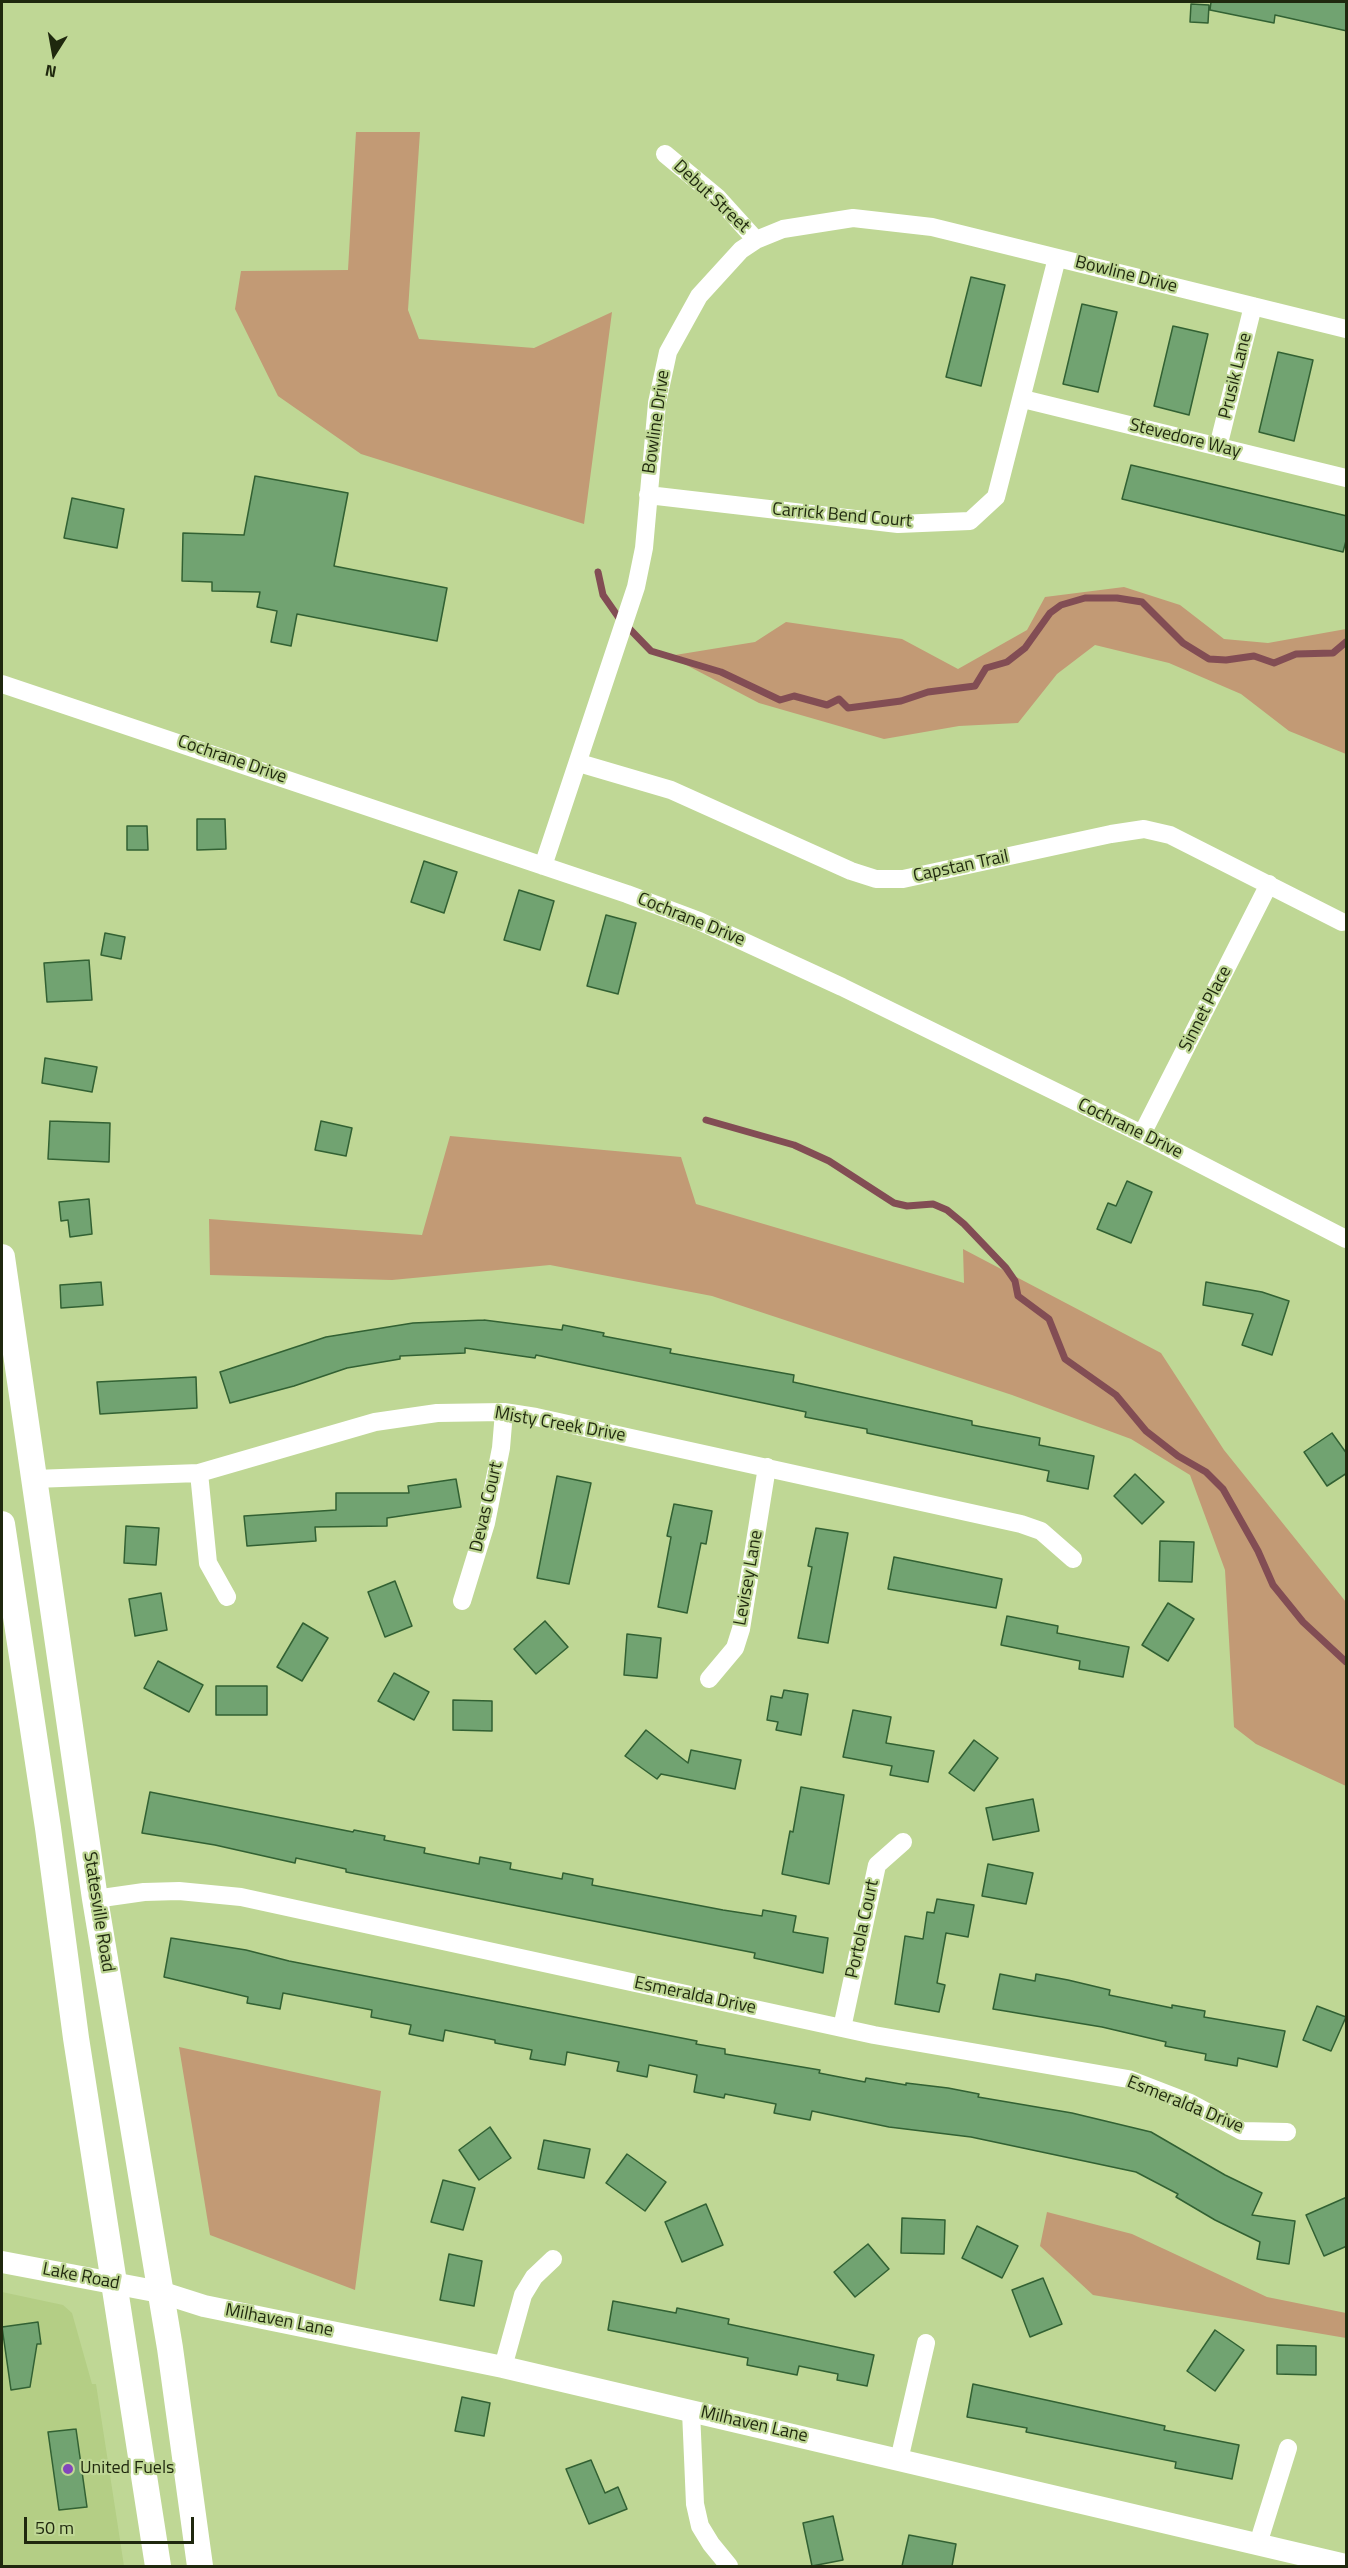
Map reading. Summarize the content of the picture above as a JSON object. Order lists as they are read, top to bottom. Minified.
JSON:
{"streets":{"main road":["Statesville Road"],"street":["Debut Street","Bowline Drive","Prusik Lane","Stevedore Way","Carrick Bend Court","Cochrane Drive","Capstan Trail","Sinnet Place","Misty Creek Drive","Devas Court","Levisey Lane","Portola Court","Esmeralda Drive","Lake Road","Milhaven Lane"]},"crossings":[["Debut Street","Bowline Drive"],["Bowline Drive","Prusik Lane"],["Bowline Drive","Carrick Bend Court"],["Bowline Drive","Cochrane Drive"],["Bowline Drive","Capstan Trail"],["Prusik Lane","Stevedore Way"],["Stevedore Way","Carrick Bend Court"],["Cochrane Drive","Sinnet Place"],["Capstan Trail","Sinnet Place"],["Misty Creek Drive","Devas Court"],["Misty Creek Drive","Levisey Lane"],["Misty Creek Drive","Statesville Road"],["Statesville Road","Esmeralda Drive"],["Statesville Road","Lake Road"],["Statesville Road","Milhaven Lane"],["Portola Court","Esmeralda Drive"],["Lake Road","Milhaven Lane"]],"places":["United Fuels"],"scale_bar":"50 m","north":"bottom"}
